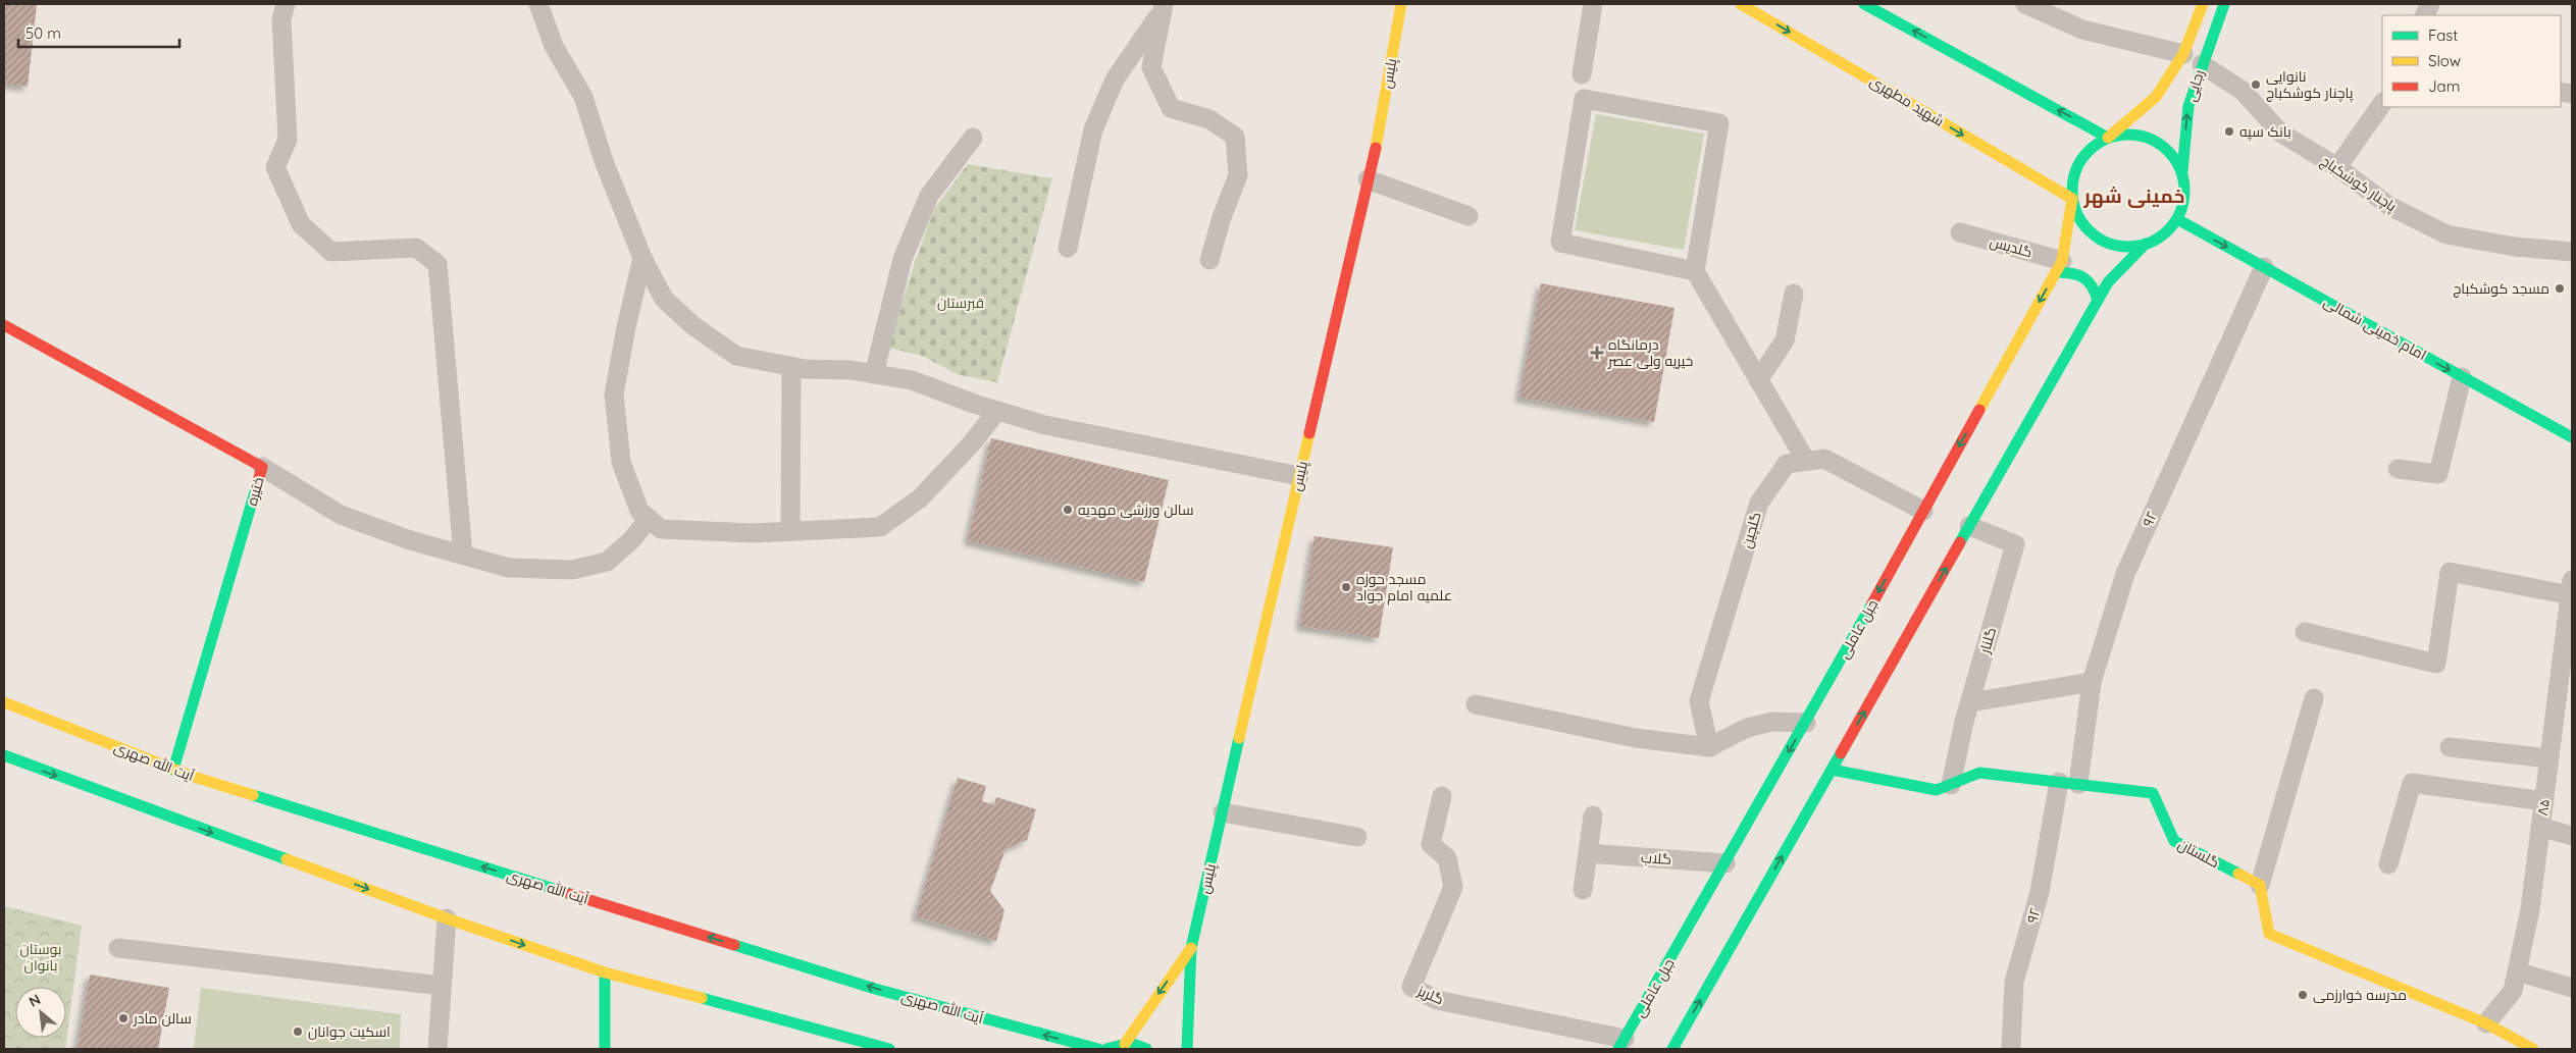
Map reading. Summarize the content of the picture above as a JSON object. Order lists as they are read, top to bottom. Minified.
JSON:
{"streets":{"main road":["پلیس","رجایی","شهید مطهری","امام خمینی شمالی","ختیره","جبل عاملی","آیت الله صهری","گلستان"],"street":["پاچنار کوشکباج","گلدیس","۹۲","گلچین","گلنار","۸۵","گلاب","گلریز"]},"crossings":[["رجایی","شهید مطهری"],["رجایی","پاچنار کوشکباج"],["رجایی","امام خمینی شمالی"],["رجایی","جبل عاملی"],["شهید مطهری","امام خمینی شمالی"],["شهید مطهری","جبل عاملی"],["گلدیس","جبل عاملی"],["امام خمینی شمالی","۹۲"],["امام خمینی شمالی","جبل عاملی"],["ختیره","آیت الله صهری"],["۹۲","گلستان"],["گلچین","جبل عاملی"],["جبل عاملی","گلاب"],["جبل عاملی","گلریز"],["گلنار","گلستان"]],"one_way":["امام خمینی شمالی"],"districts":["خمینی شهر"],"parks":["قبرستان","بوستان بانوان"],"places":{"other":["نانوایی پاچنار کوشکباج","بانک سپه","مسجد کوشکباج","سالن ورزشی مهدیه","مسجد حوزه علمیه امام جواد","مدرسه خوارزمی","سالن مادر","اسکیت جوانان"],"health":["درمانگاه خیریه ولی عصر"]},"legend":["Fast","Slow","Jam"],"scale_bar":"50 m","north":"top left"}
